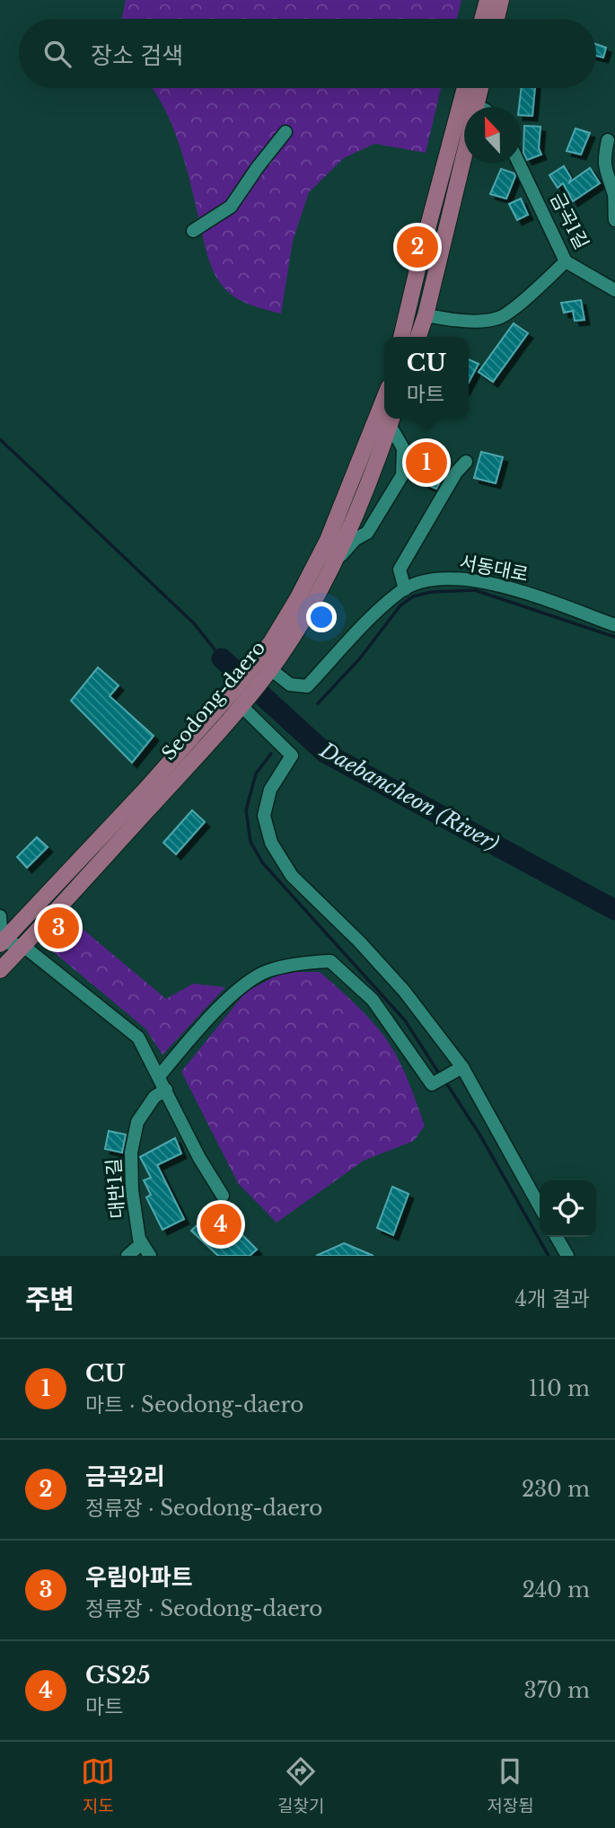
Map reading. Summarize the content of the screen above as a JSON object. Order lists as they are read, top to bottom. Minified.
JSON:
{"streets":{"main road":["Seodong-daero"],"street":["금곡1길","서동대로","대반1길"]},"crossings":[["서동대로","Seodong-daero"]],"water":["Daebancheon (River)"],"north":"top","page":{"search":"장소 검색","pins":["2","1","3","4"],"popup":["CU","마트"],"heading":["주변","4개 결과"],"list":[{"mark":"1","name":"CU","note":"마트 · Seodong-daero","value":"110 m"},{"mark":"2","name":"금곡2리","note":"정류장 · Seodong-daero","value":"230 m"},{"mark":"3","name":"우림아파트","note":"정류장 · Seodong-daero","value":"240 m"},{"mark":"4","name":"GS25","note":"마트","value":"370 m"}],"nav":["지도","길찾기","저장됨"]}}
